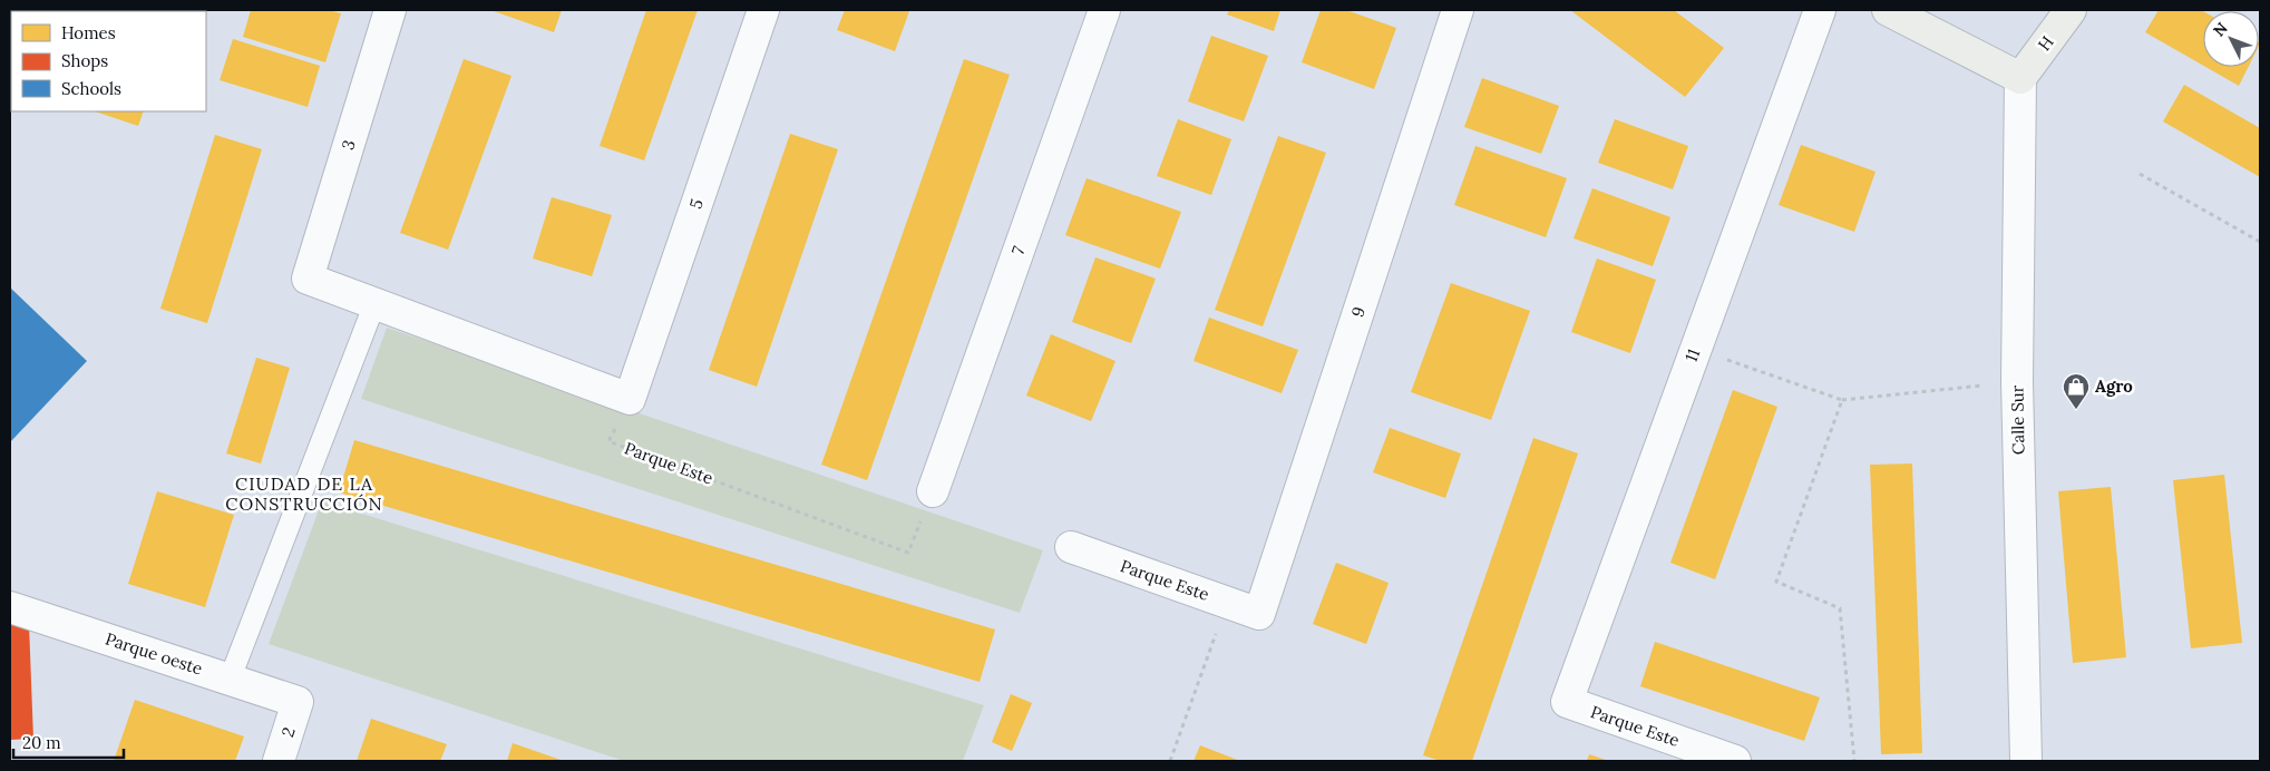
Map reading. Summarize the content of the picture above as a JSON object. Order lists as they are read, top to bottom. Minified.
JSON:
{"streets":{"street":["H","3","5","7","9","11","Calle Sur","Parque Este","Parque oeste","2"]},"crossings":[["H","Calle Sur"],["5","Parque Este"],["7","Parque Este"],["9","Parque Este"],["11","Parque Este"],["Parque oeste","2"]],"districts":["CIUDAD DE LA CONSTRUCCIÓN"],"places":{"shop":["Agro"]},"legend":["Homes","Shops","Schools"],"scale_bar":"20 m","north":"top left"}
